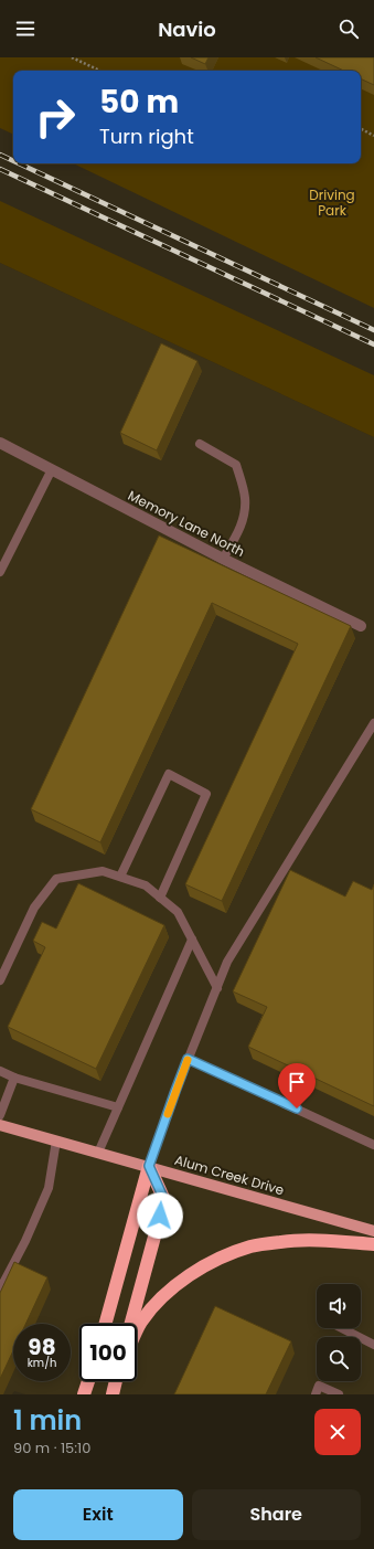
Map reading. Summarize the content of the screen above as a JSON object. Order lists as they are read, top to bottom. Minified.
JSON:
{"streets":{"main road":["Alum Creek Drive"],"street":["Memory Lane North"]},"parks":["Driving Park"],"page":{"header":"Navio","turn":["50 m","Turn right"],"speed":"98 km/h","limit":"100","heading":["1 min","90 m · 15:10"],"buttons":["Exit","Share"]}}
